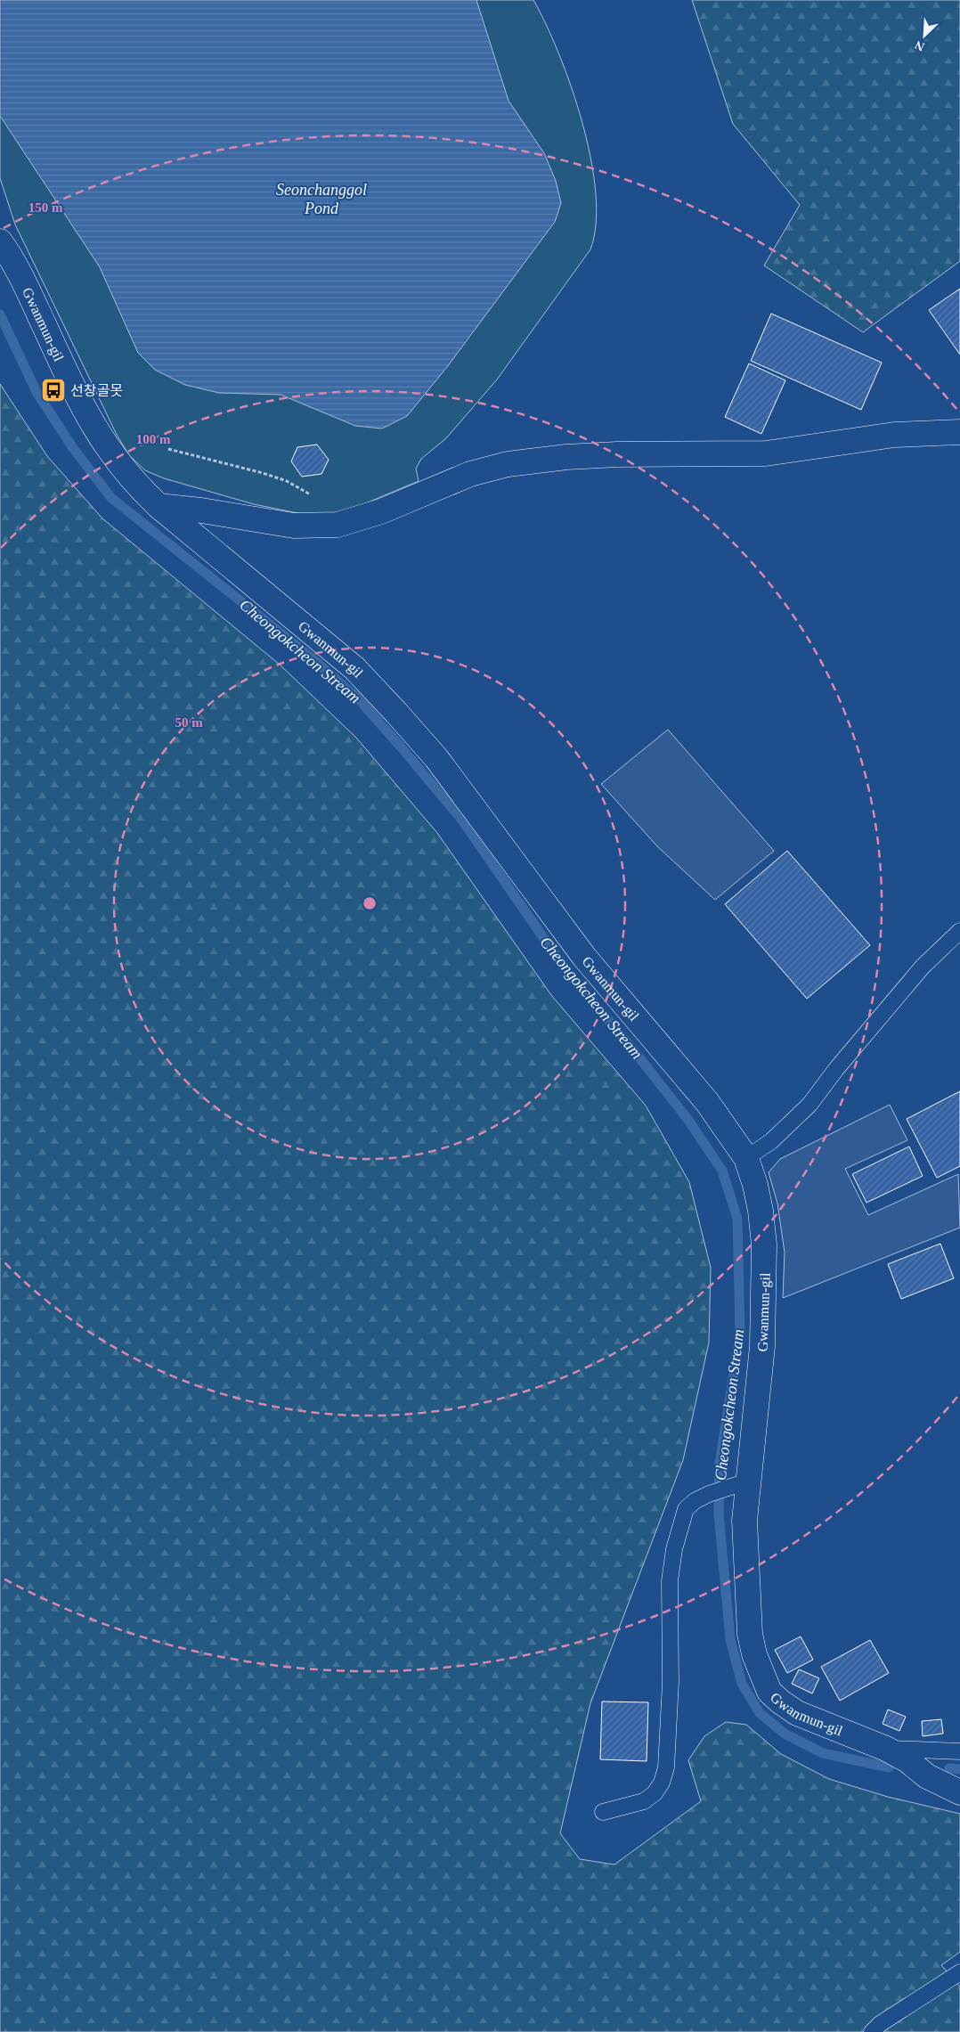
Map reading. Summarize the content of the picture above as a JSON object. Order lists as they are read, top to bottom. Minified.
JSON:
{"streets":{"street":["Gwanmun-gil"]},"water":["Seonchanggol Pond","Cheongokcheon Stream"],"places":{"bus stop":["선창골못"]},"north":"bottom left","rings":["150 m","100 m","50 m"]}
